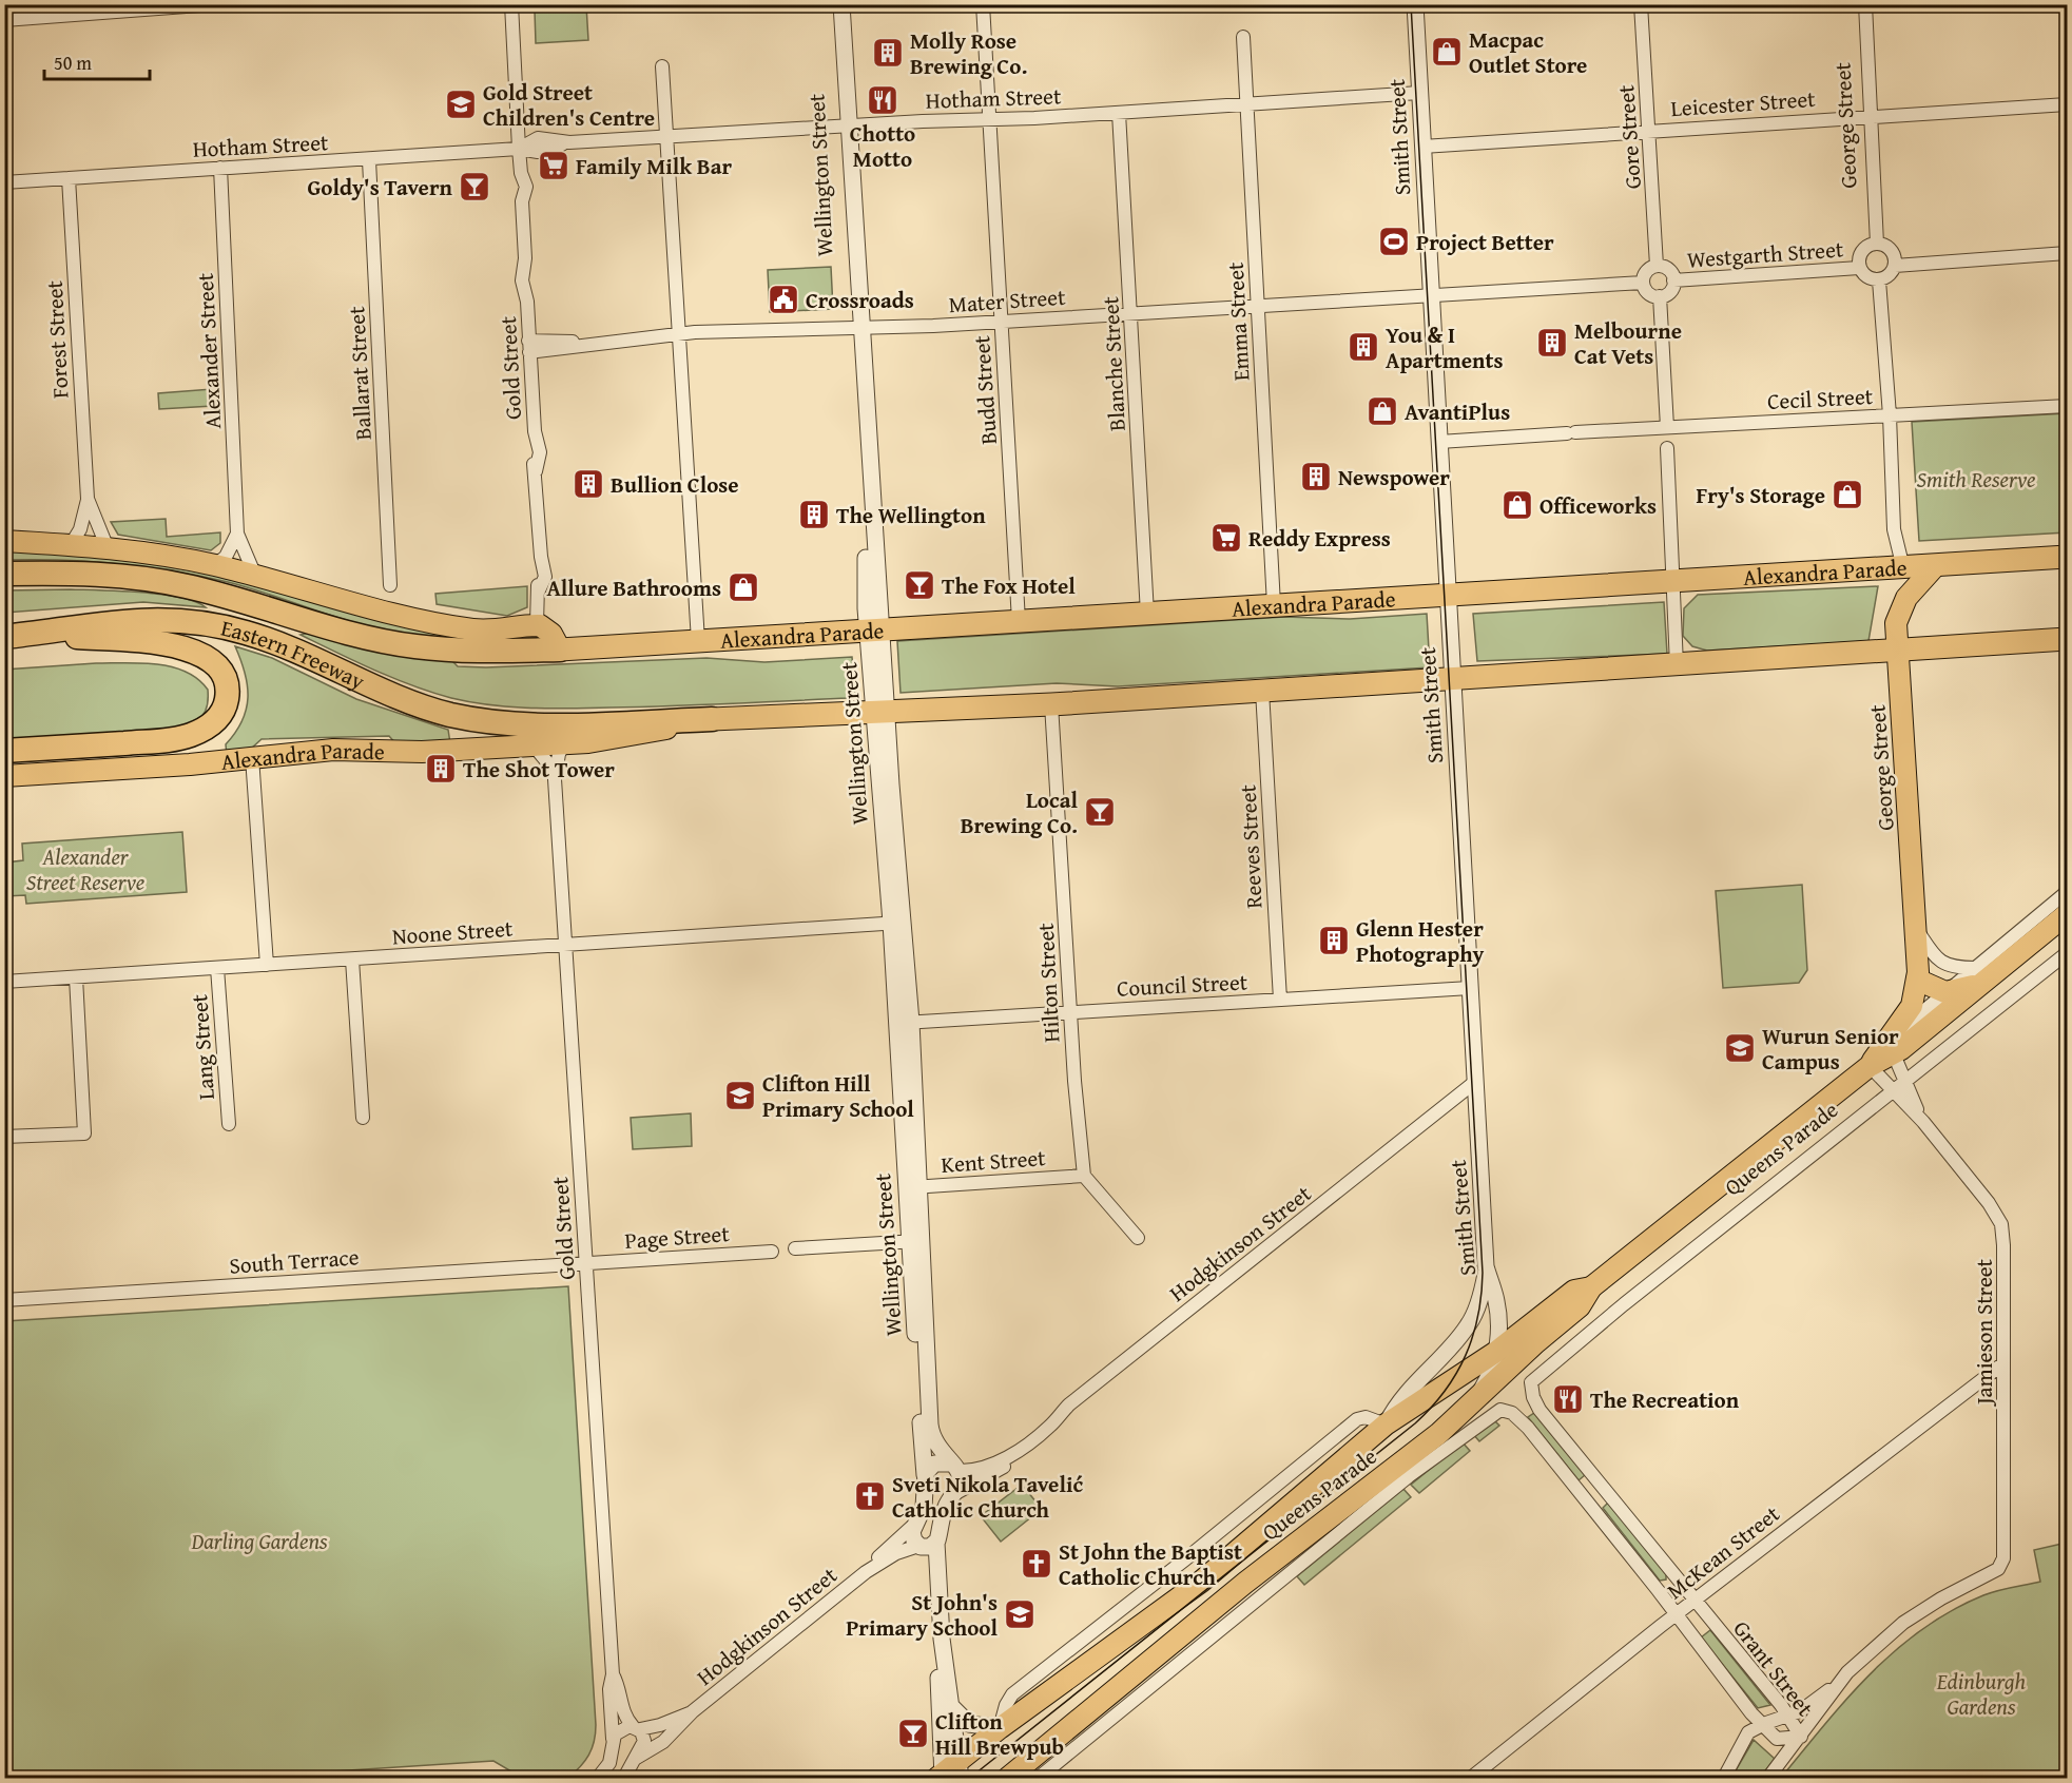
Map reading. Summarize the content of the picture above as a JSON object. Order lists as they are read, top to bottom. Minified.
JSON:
{"streets":{"highway":["Alexandra Parade","Eastern Freeway"],"main road":["George Street","Queens Parade"],"street":["Hotham Street","Leicester Street","Smith Street","Gore Street","Wellington Street","Westgarth Street","Mater Street","Emma Street","Forest Street","Alexander Street","Blanche Street","Gold Street","Ballarat Street","Budd Street","Cecil Street","Reeves Street","Noone Street","Hilton Street","Council Street","Lang Street","Kent Street","Page Street","Hodgkinson Street","South Terrace","Jamieson Street","McKean Street","Grant Street"]},"crossings":[["Hotham Street","Smith Street"],["Hotham Street","Wellington Street"],["Hotham Street","Emma Street"],["Hotham Street","Forest Street"],["Hotham Street","Alexander Street"],["Hotham Street","Blanche Street"],["Hotham Street","Gold Street"],["Hotham Street","Ballarat Street"],["Hotham Street","Budd Street"],["Leicester Street","George Street"],["Leicester Street","Smith Street"],["Leicester Street","Gore Street"],["George Street","Westgarth Street"],["George Street","Alexandra Parade"],["Smith Street","Mater Street"],["Smith Street","Cecil Street"],["Smith Street","Alexandra Parade"],["Smith Street","Council Street"],["Smith Street","Queens Parade"],["Smith Street","Hodgkinson Street"],["Gore Street","Westgarth Street"],["Wellington Street","Mater Street"],["Wellington Street","Alexandra Parade"],["Wellington Street","Noone Street"],["Wellington Street","Council Street"],["Wellington Street","Kent Street"],["Wellington Street","Hodgkinson Street"],["Mater Street","Emma Street"],["Mater Street","Blanche Street"],["Mater Street","Gold Street"],["Mater Street","Budd Street"],["Emma Street","Alexandra Parade"],["Blanche Street","Alexandra Parade"],["Gold Street","Alexandra Parade"],["Gold Street","Eastern Freeway"],["Gold Street","Noone Street"],["Gold Street","Page Street"],["Gold Street","Hodgkinson Street"],["Gold Street","South Terrace"],["Budd Street","Alexandra Parade"],["Alexandra Parade","Eastern Freeway"],["Alexandra Parade","Reeves Street"],["Alexandra Parade","Hilton Street"],["Reeves Street","Council Street"],["Noone Street","Lang Street"],["Hilton Street","Council Street"],["Hilton Street","Kent Street"],["Queens Parade","Jamieson Street"],["Queens Parade","Grant Street"],["Page Street","South Terrace"],["Jamieson Street","McKean Street"],["McKean Street","Grant Street"]],"parks":["Smith Reserve","Alexander Street Reserve","Darling Gardens","Edinburgh Gardens"],"places":{"shop":["Macpac Outlet Store","AvantiPlus","Fry's Storage","Officeworks","Allure Bathrooms"],"building":["Molly Rose Brewing Co.","Melbourne Cat Vets","You & I Apartments","Newspower","Bullion Close","The Wellington","The Shot Tower","Glenn Hester Photography"],"restaurant":["Chotto Motto","The Recreation"],"school or university":["Gold Street Children's Centre","Wurun Senior Campus","Clifton Hill Primary School","St John's Primary School"],"supermarket":["Family Milk Bar","Reddy Express"],"bar":["Goldy's Tavern","The Fox Hotel","Local Brewing Co.","Clifton Hill Brewpub"],"sports":["Project Better"],"public building":["Crossroads"],"church":["Sveti Nikola Tavelić Catholic Church","St John the Baptist Catholic Church"]},"scale_bar":"50 m"}
